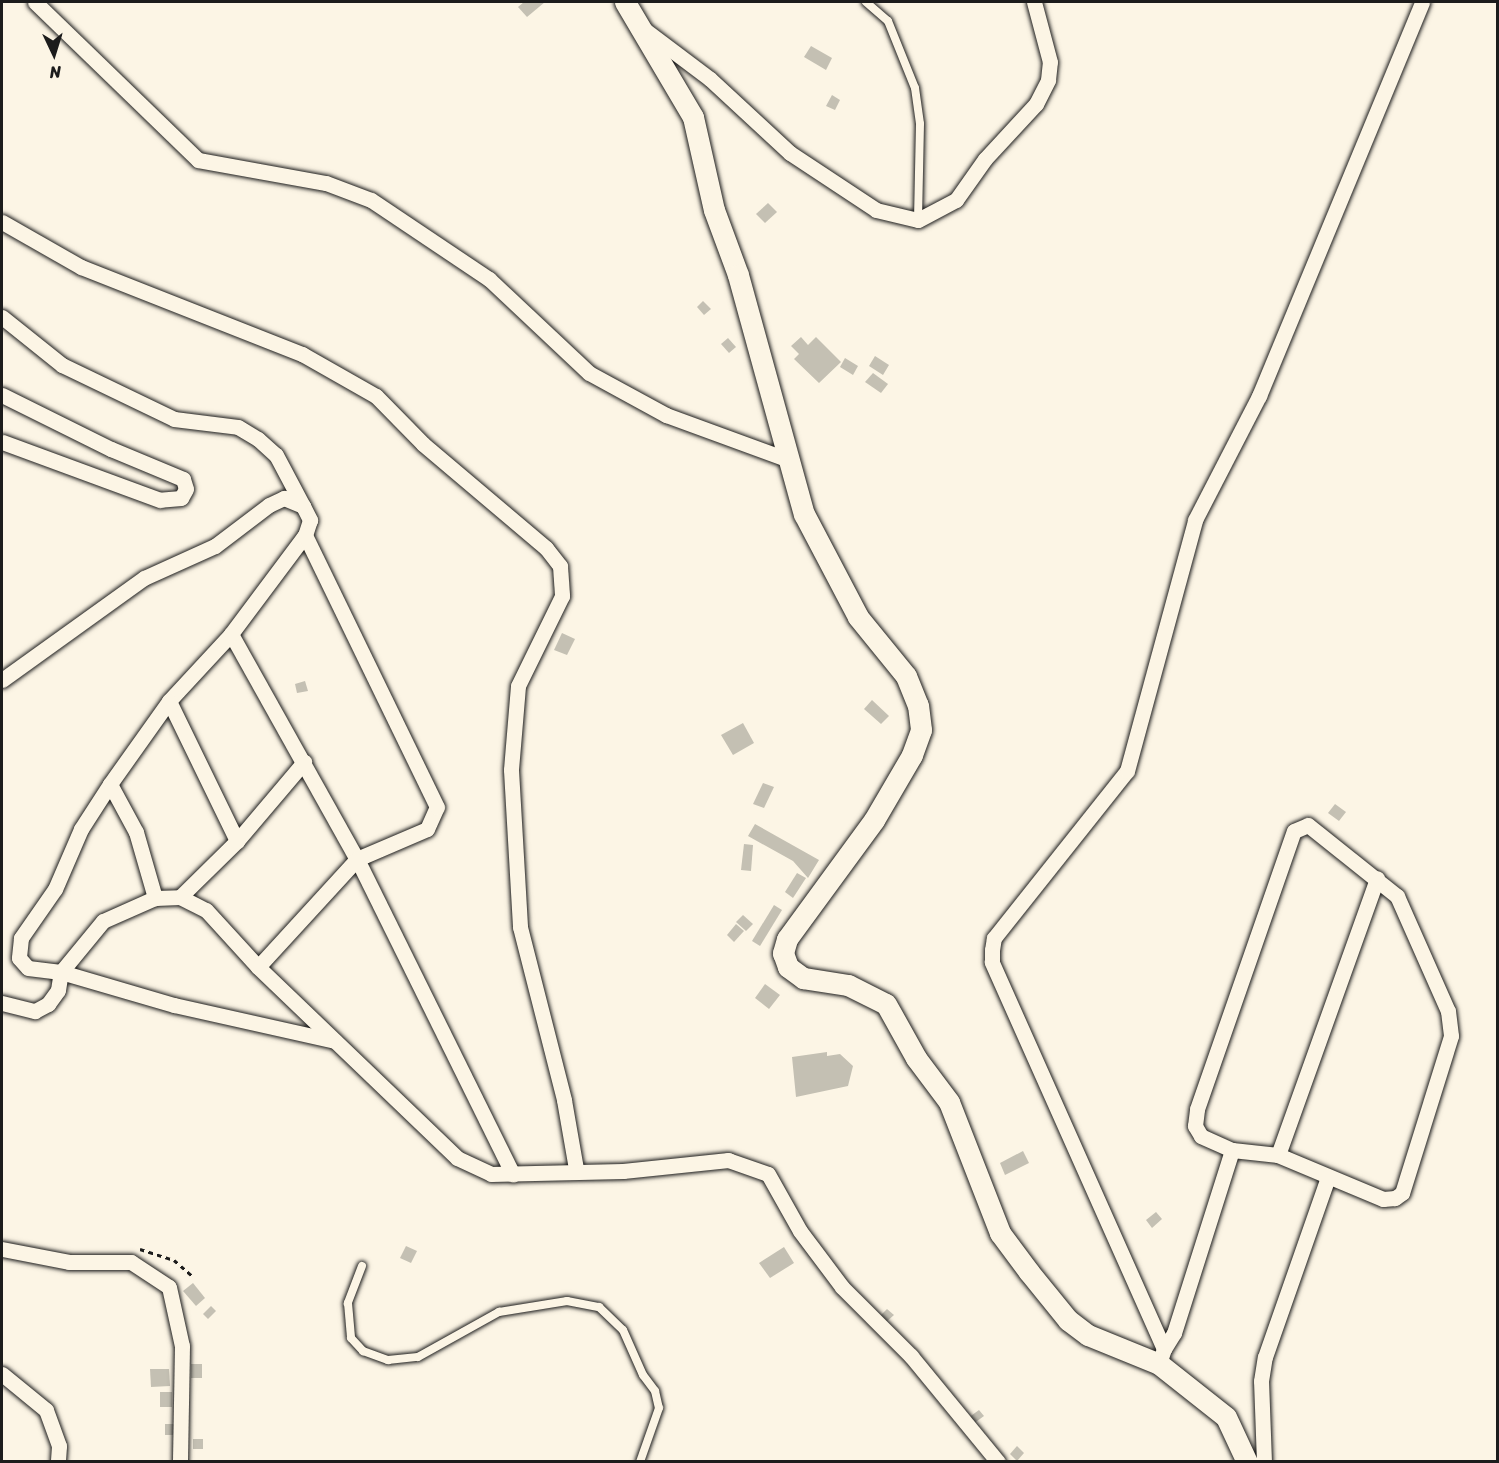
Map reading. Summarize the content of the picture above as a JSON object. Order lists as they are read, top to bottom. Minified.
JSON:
{"north":"bottom"}
